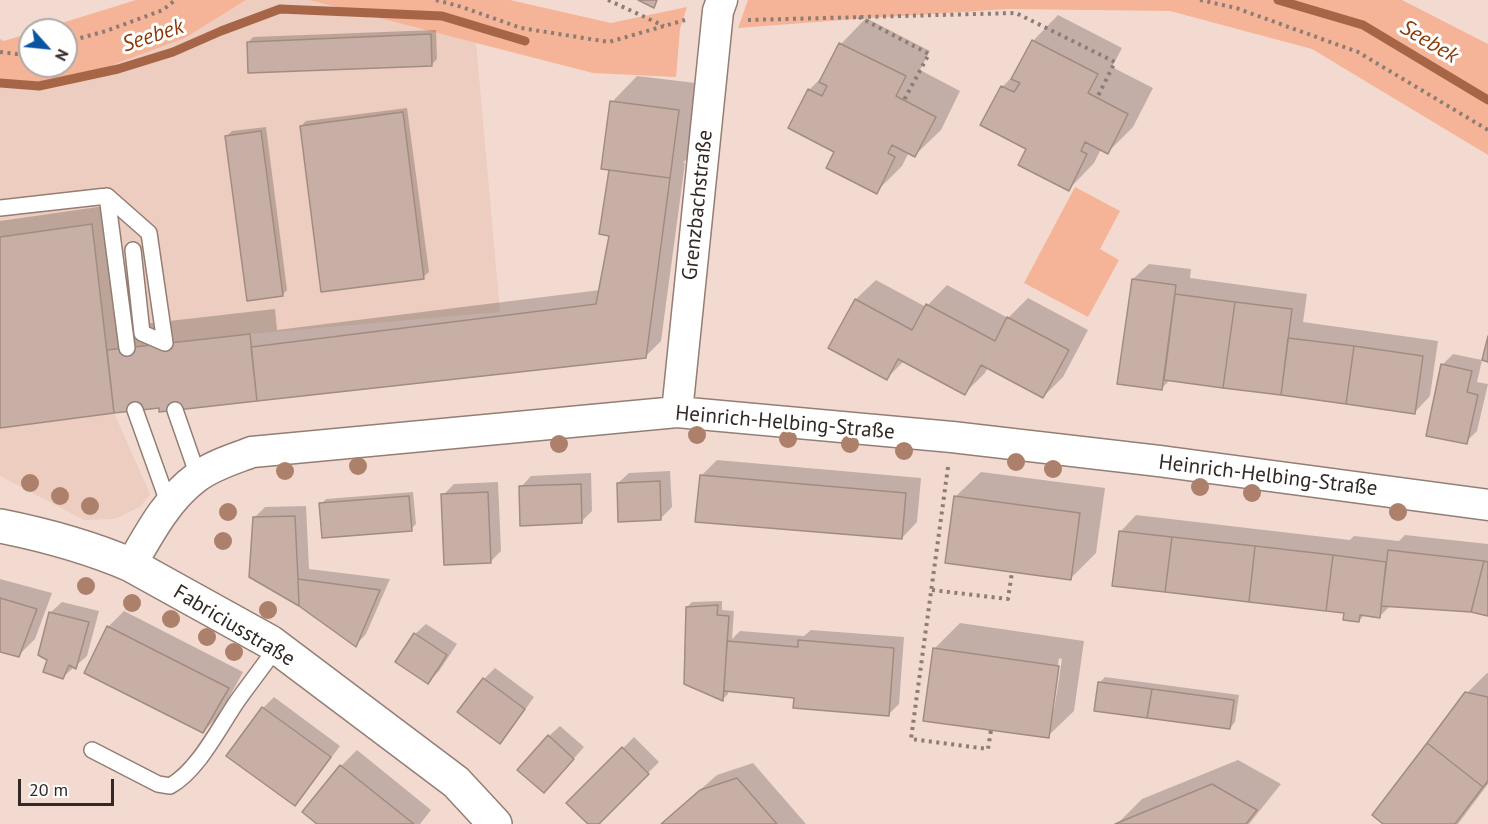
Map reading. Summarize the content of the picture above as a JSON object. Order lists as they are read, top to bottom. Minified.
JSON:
{"streets":{"street":["Grenzbachstraße","Heinrich-Helbing-Straße","Fabriciusstraße"]},"crossings":[["Grenzbachstraße","Heinrich-Helbing-Straße"],["Heinrich-Helbing-Straße","Fabriciusstraße"]],"water":["Seebek"],"scale_bar":"20 m","north":"bottom right"}
